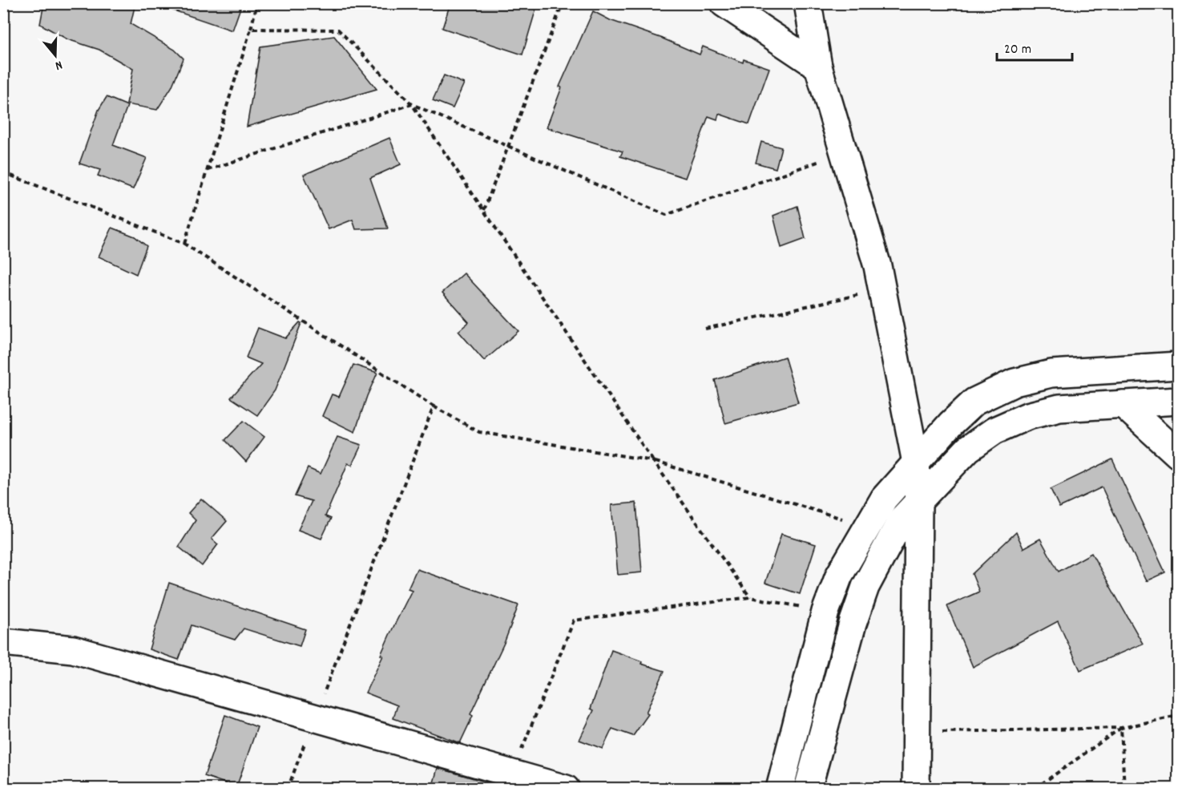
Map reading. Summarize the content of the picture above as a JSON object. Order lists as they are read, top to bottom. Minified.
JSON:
{"scale_bar":"20 m","north":"bottom"}
